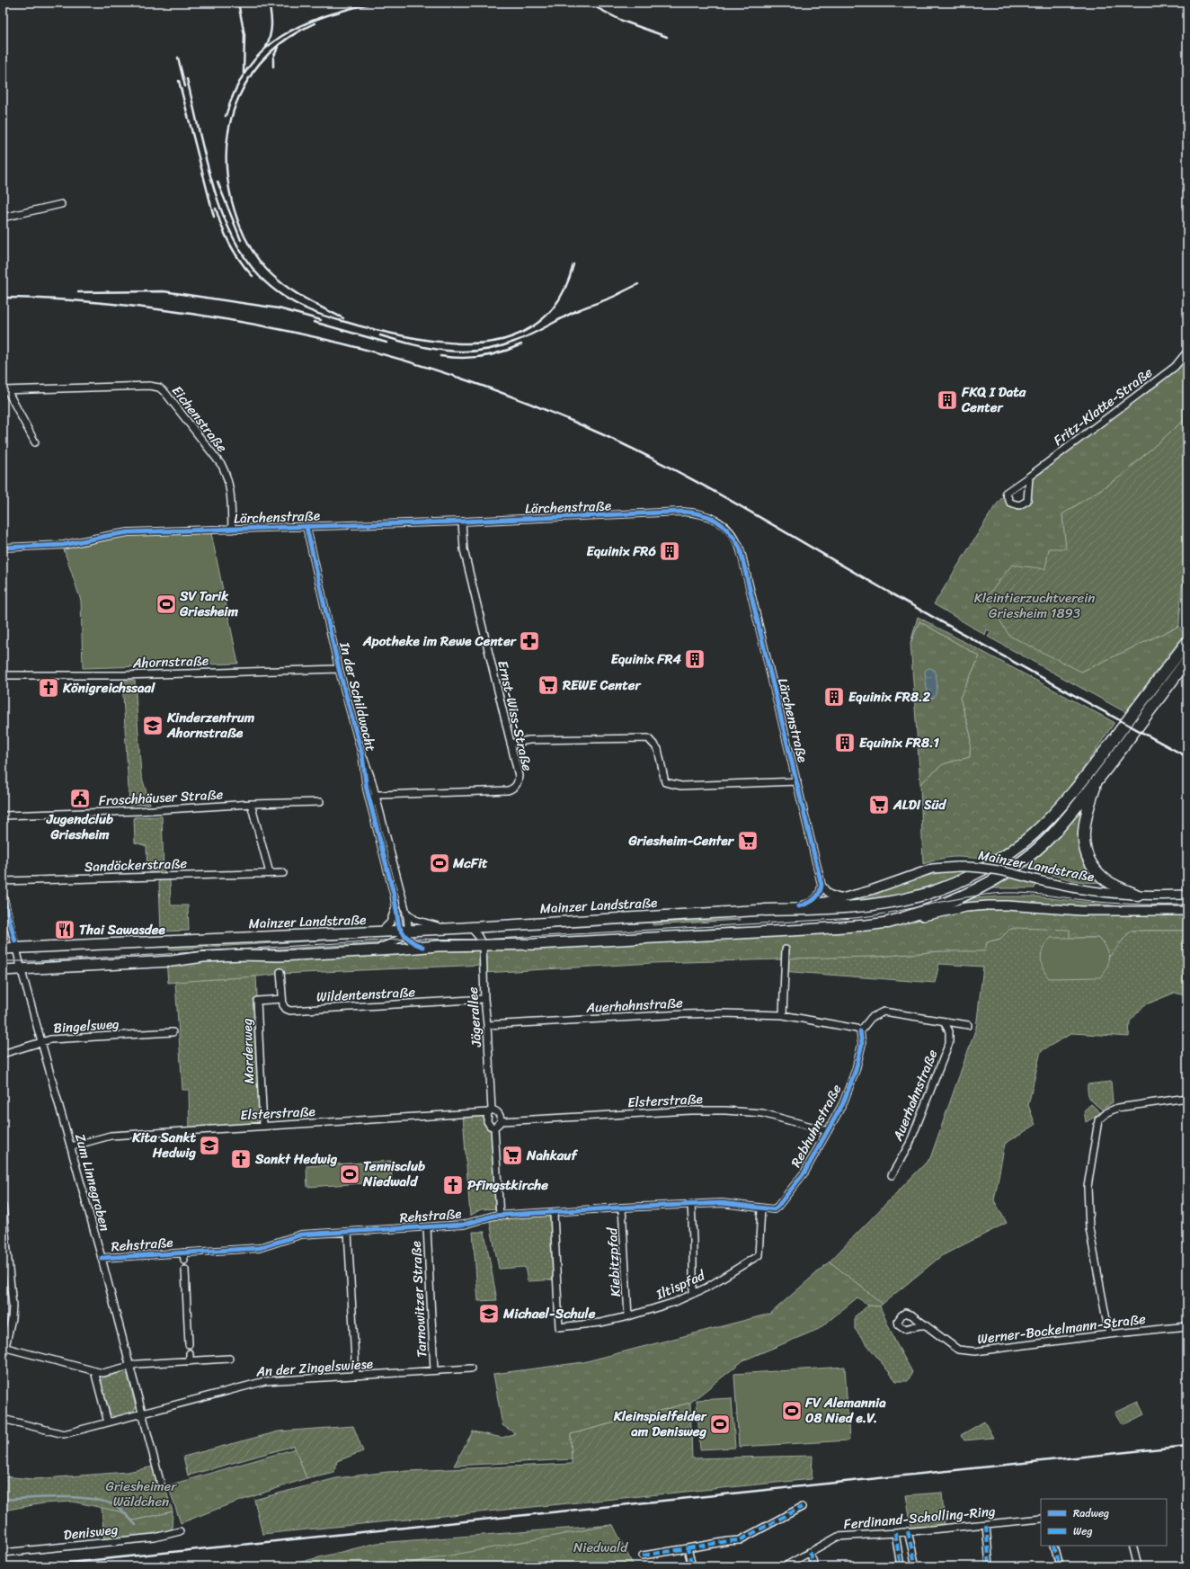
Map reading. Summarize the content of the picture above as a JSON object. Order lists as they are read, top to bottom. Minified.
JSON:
{"streets":{"main road":["Mainzer Landstraße"],"street":["Fritz-Klatte-Straße","Eichenstraße","Lärchenstraße","Ahornstraße","In der Schildwacht","Ernst-Wiss-Straße","Froschhäuser Straße","Sandäckerstraße","Wildentenstraße","Auerhahnstraße","Jägerallee","Bingelsweg","Marderweg","Elsterstraße","Rebhuhnstraße","Zum Linnegraben","Rehstraße","Kiebitzpfad","Iltispfad","Tarnowitzer Straße","Werner-Bockelmann-Straße","An der Zingelswiese","Ferdinand-Scholling-Ring","Denisweg"]},"crossings":[["Eichenstraße","Lärchenstraße"],["Lärchenstraße","In der Schildwacht"],["Lärchenstraße","Ernst-Wiss-Straße"],["Ahornstraße","In der Schildwacht"],["In der Schildwacht","Ernst-Wiss-Straße"],["In der Schildwacht","Mainzer Landstraße"],["Mainzer Landstraße","Zum Linnegraben"],["Wildentenstraße","Jägerallee"],["Wildentenstraße","Marderweg"],["Auerhahnstraße","Jägerallee"],["Auerhahnstraße","Rebhuhnstraße"],["Jägerallee","Elsterstraße"],["Jägerallee","Rehstraße"],["Bingelsweg","Zum Linnegraben"],["Marderweg","Elsterstraße"],["Elsterstraße","Rebhuhnstraße"],["Elsterstraße","Zum Linnegraben"],["Rebhuhnstraße","Rehstraße"],["Rebhuhnstraße","Iltispfad"],["Zum Linnegraben","Rehstraße"],["Zum Linnegraben","An der Zingelswiese"],["Rehstraße","Kiebitzpfad"],["Rehstraße","Iltispfad"],["Rehstraße","Tarnowitzer Straße"],["Kiebitzpfad","Iltispfad"],["Tarnowitzer Straße","An der Zingelswiese"]],"parks":["Kleintierzuchtverein Griesheim 1893","Griesheimer Wäldchen","Niedwald"],"places":{"building":["FKQ I Data Center","Equinix FR6","Equinix FR4","Equinix FR8.2","Equinix FR8.1"],"sports":["SV Tarik Griesheim","McFit","Tennisclub Niedwald","FV Alemannia 08 Nied e.V.","Kleinspielfelder am Denisweg"],"pharmacy":["Apotheke im Rewe Center"],"supermarket":["REWE Center","ALDI Süd","Griesheim-Center","Nahkauf"],"church":["Königreichssaal","Sankt Hedwig","Pfingstkirche"],"school or university":["Kinderzentrum Ahornstraße","Kita Sankt Hedwig","Michael-Schule"],"public building":["Jugendclub Griesheim"],"restaurant":["Thai Sawasdee"]},"legend":["Radweg","Weg"]}
